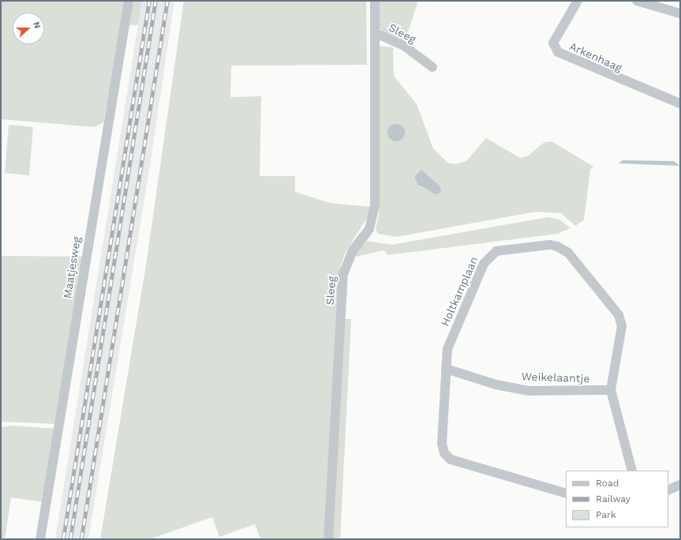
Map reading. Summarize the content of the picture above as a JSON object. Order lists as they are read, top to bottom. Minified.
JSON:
{"streets":{"street":["Sleeg","Arkenhaag","Maatjesweg","Holtkamplaan","Weikelaantje"]},"crossings":[["Holtkamplaan","Weikelaantje"]],"legend":["Road","Railway","Park"],"north":"right"}
